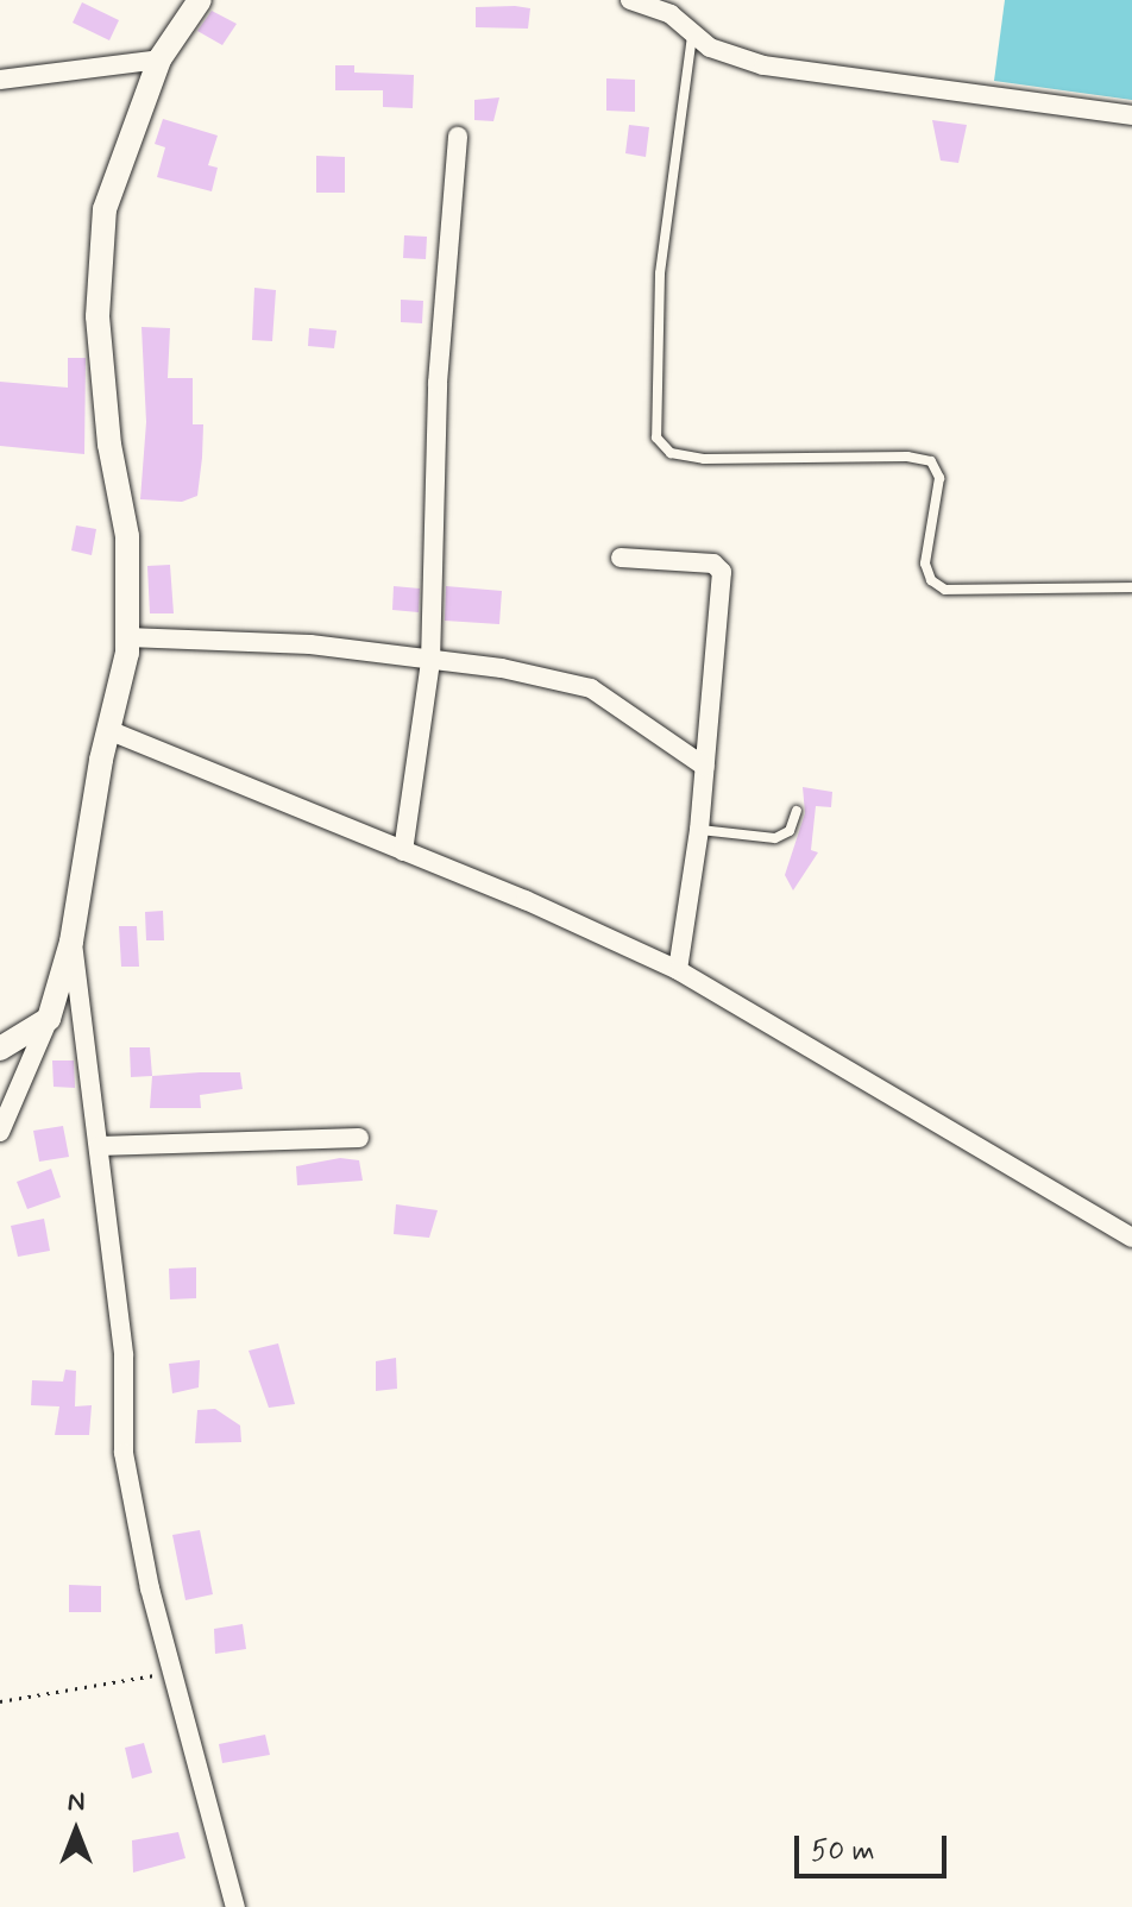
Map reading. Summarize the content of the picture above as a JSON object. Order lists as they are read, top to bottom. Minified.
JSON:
{"scale_bar":"50 m","north":"top"}
